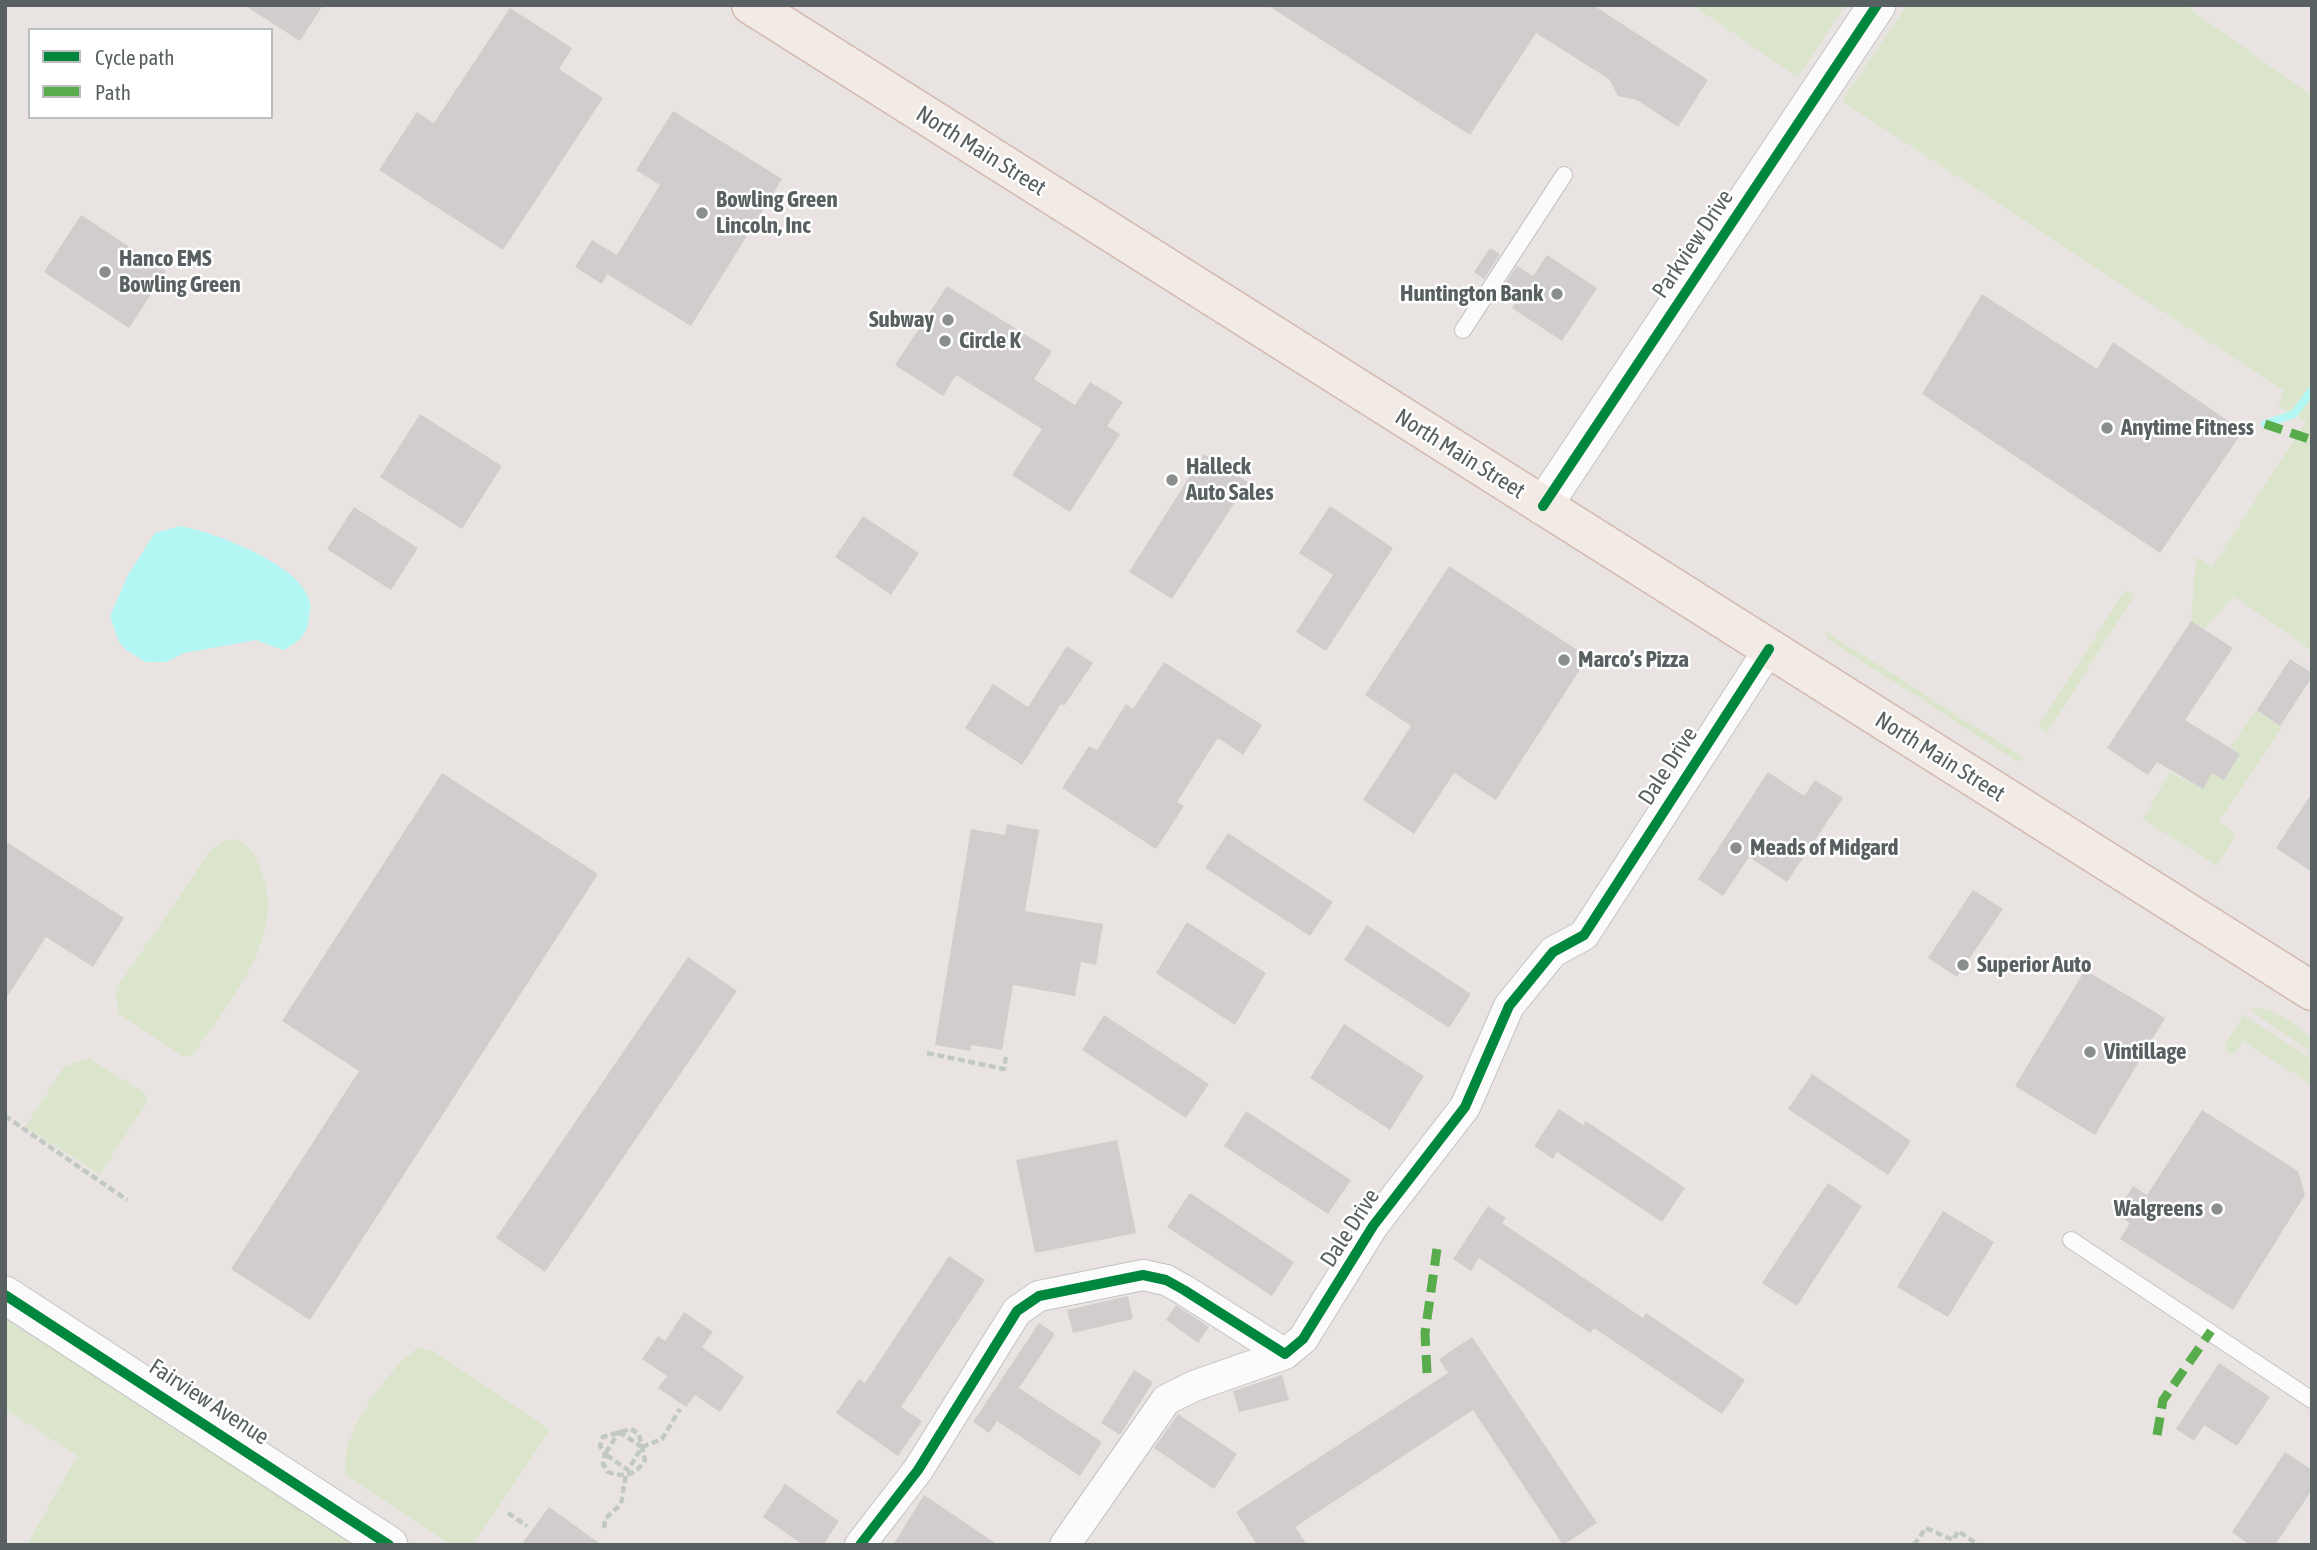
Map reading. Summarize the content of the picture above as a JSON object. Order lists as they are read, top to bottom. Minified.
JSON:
{"streets":{"main road":["North Main Street"],"street":["Parkview Drive","Dale Drive","Fairview Avenue"]},"crossings":[["North Main Street","Parkview Drive"],["North Main Street","Dale Drive"]],"places":["Bowling Green Lincoln, Inc","Hanco EMS Bowling Green","Huntington Bank","Subway","Circle K","Anytime Fitness","Halleck Auto Sales","Marco’s Pizza","Meads of Midgard","Superior Auto","Vintillage","Walgreens"],"legend":["Cycle path","Path"]}
